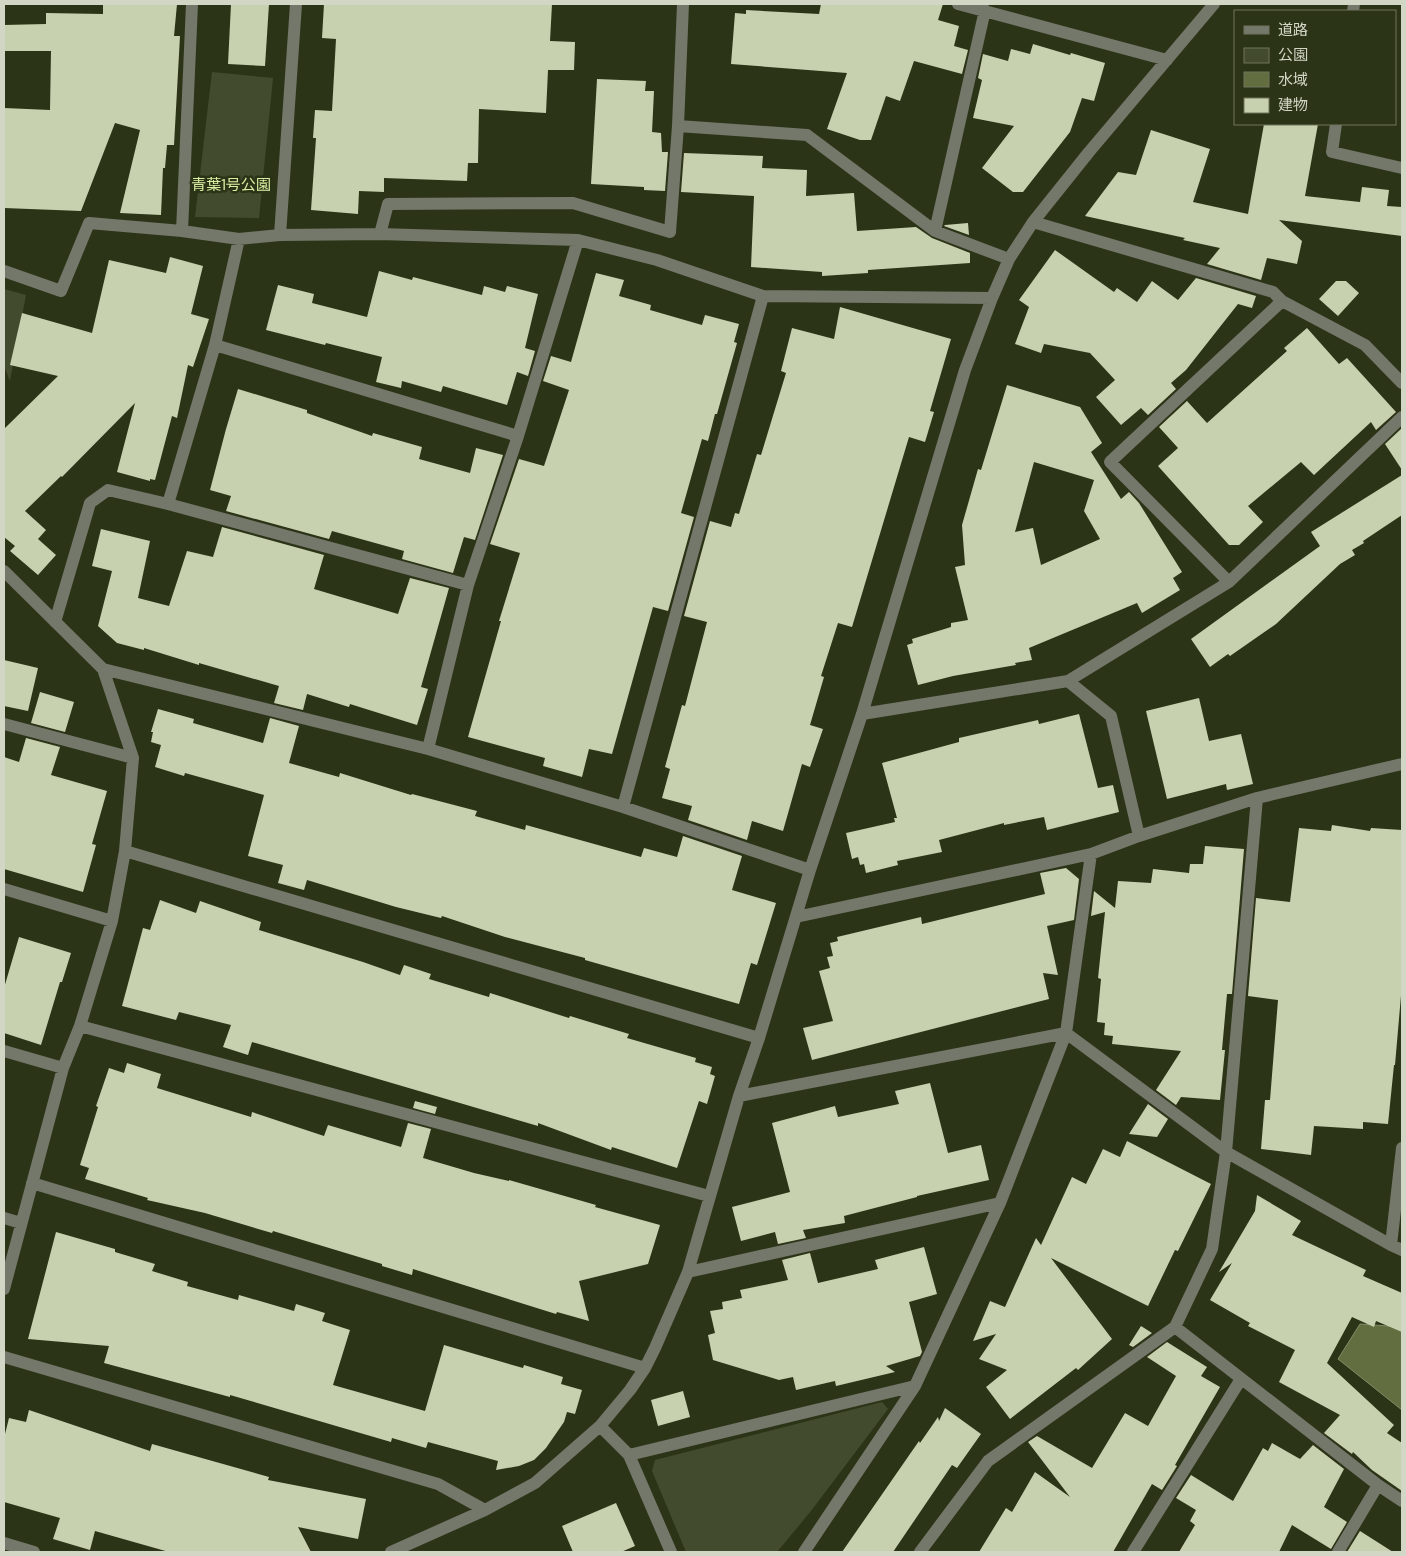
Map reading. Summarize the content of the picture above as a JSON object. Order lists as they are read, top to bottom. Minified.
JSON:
{"parks":["青葉1号公園"],"legend":["道路","公園","水域","建物"]}
